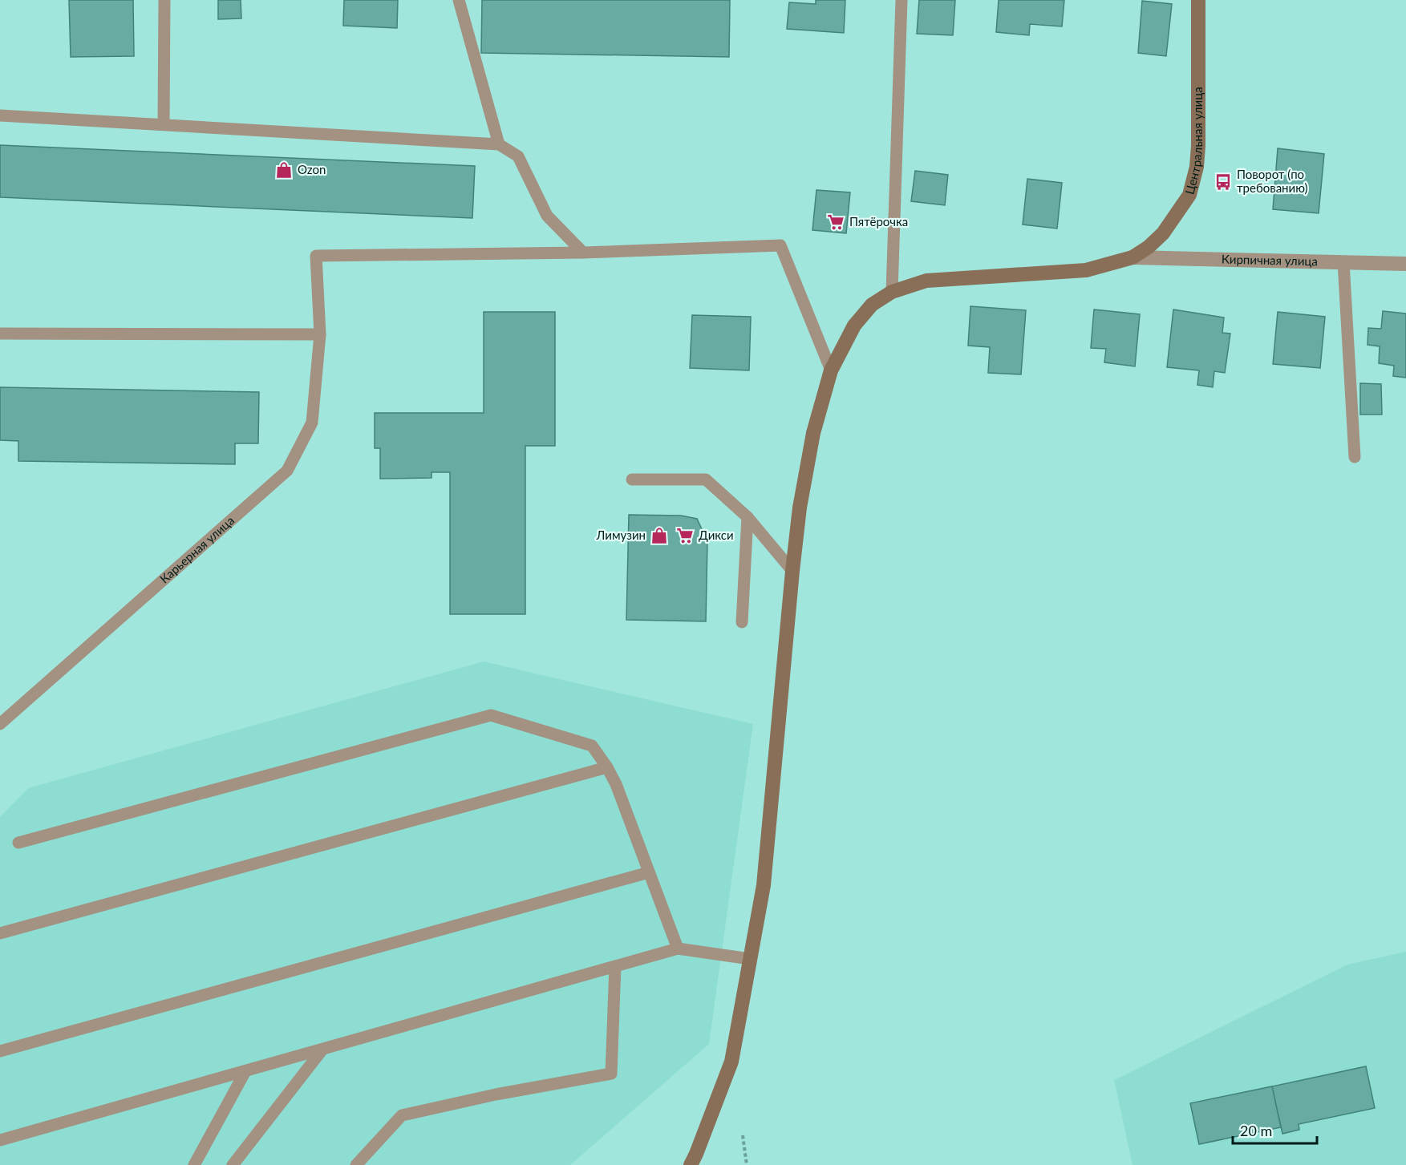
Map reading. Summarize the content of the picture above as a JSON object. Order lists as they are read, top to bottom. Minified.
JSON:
{"streets":{"main road":["Центральная улица"],"street":["Кирпичная улица"],"lane":["Карьерная улица"]},"crossings":[["Центральная улица","Кирпичная улица"]],"places":{"shop":["Ozon","Лимузин"],"bus stop":["Поворот (по требованию)"],"supermarket":["Пятёрочка","Дикси"]},"scale_bar":"20 m"}
